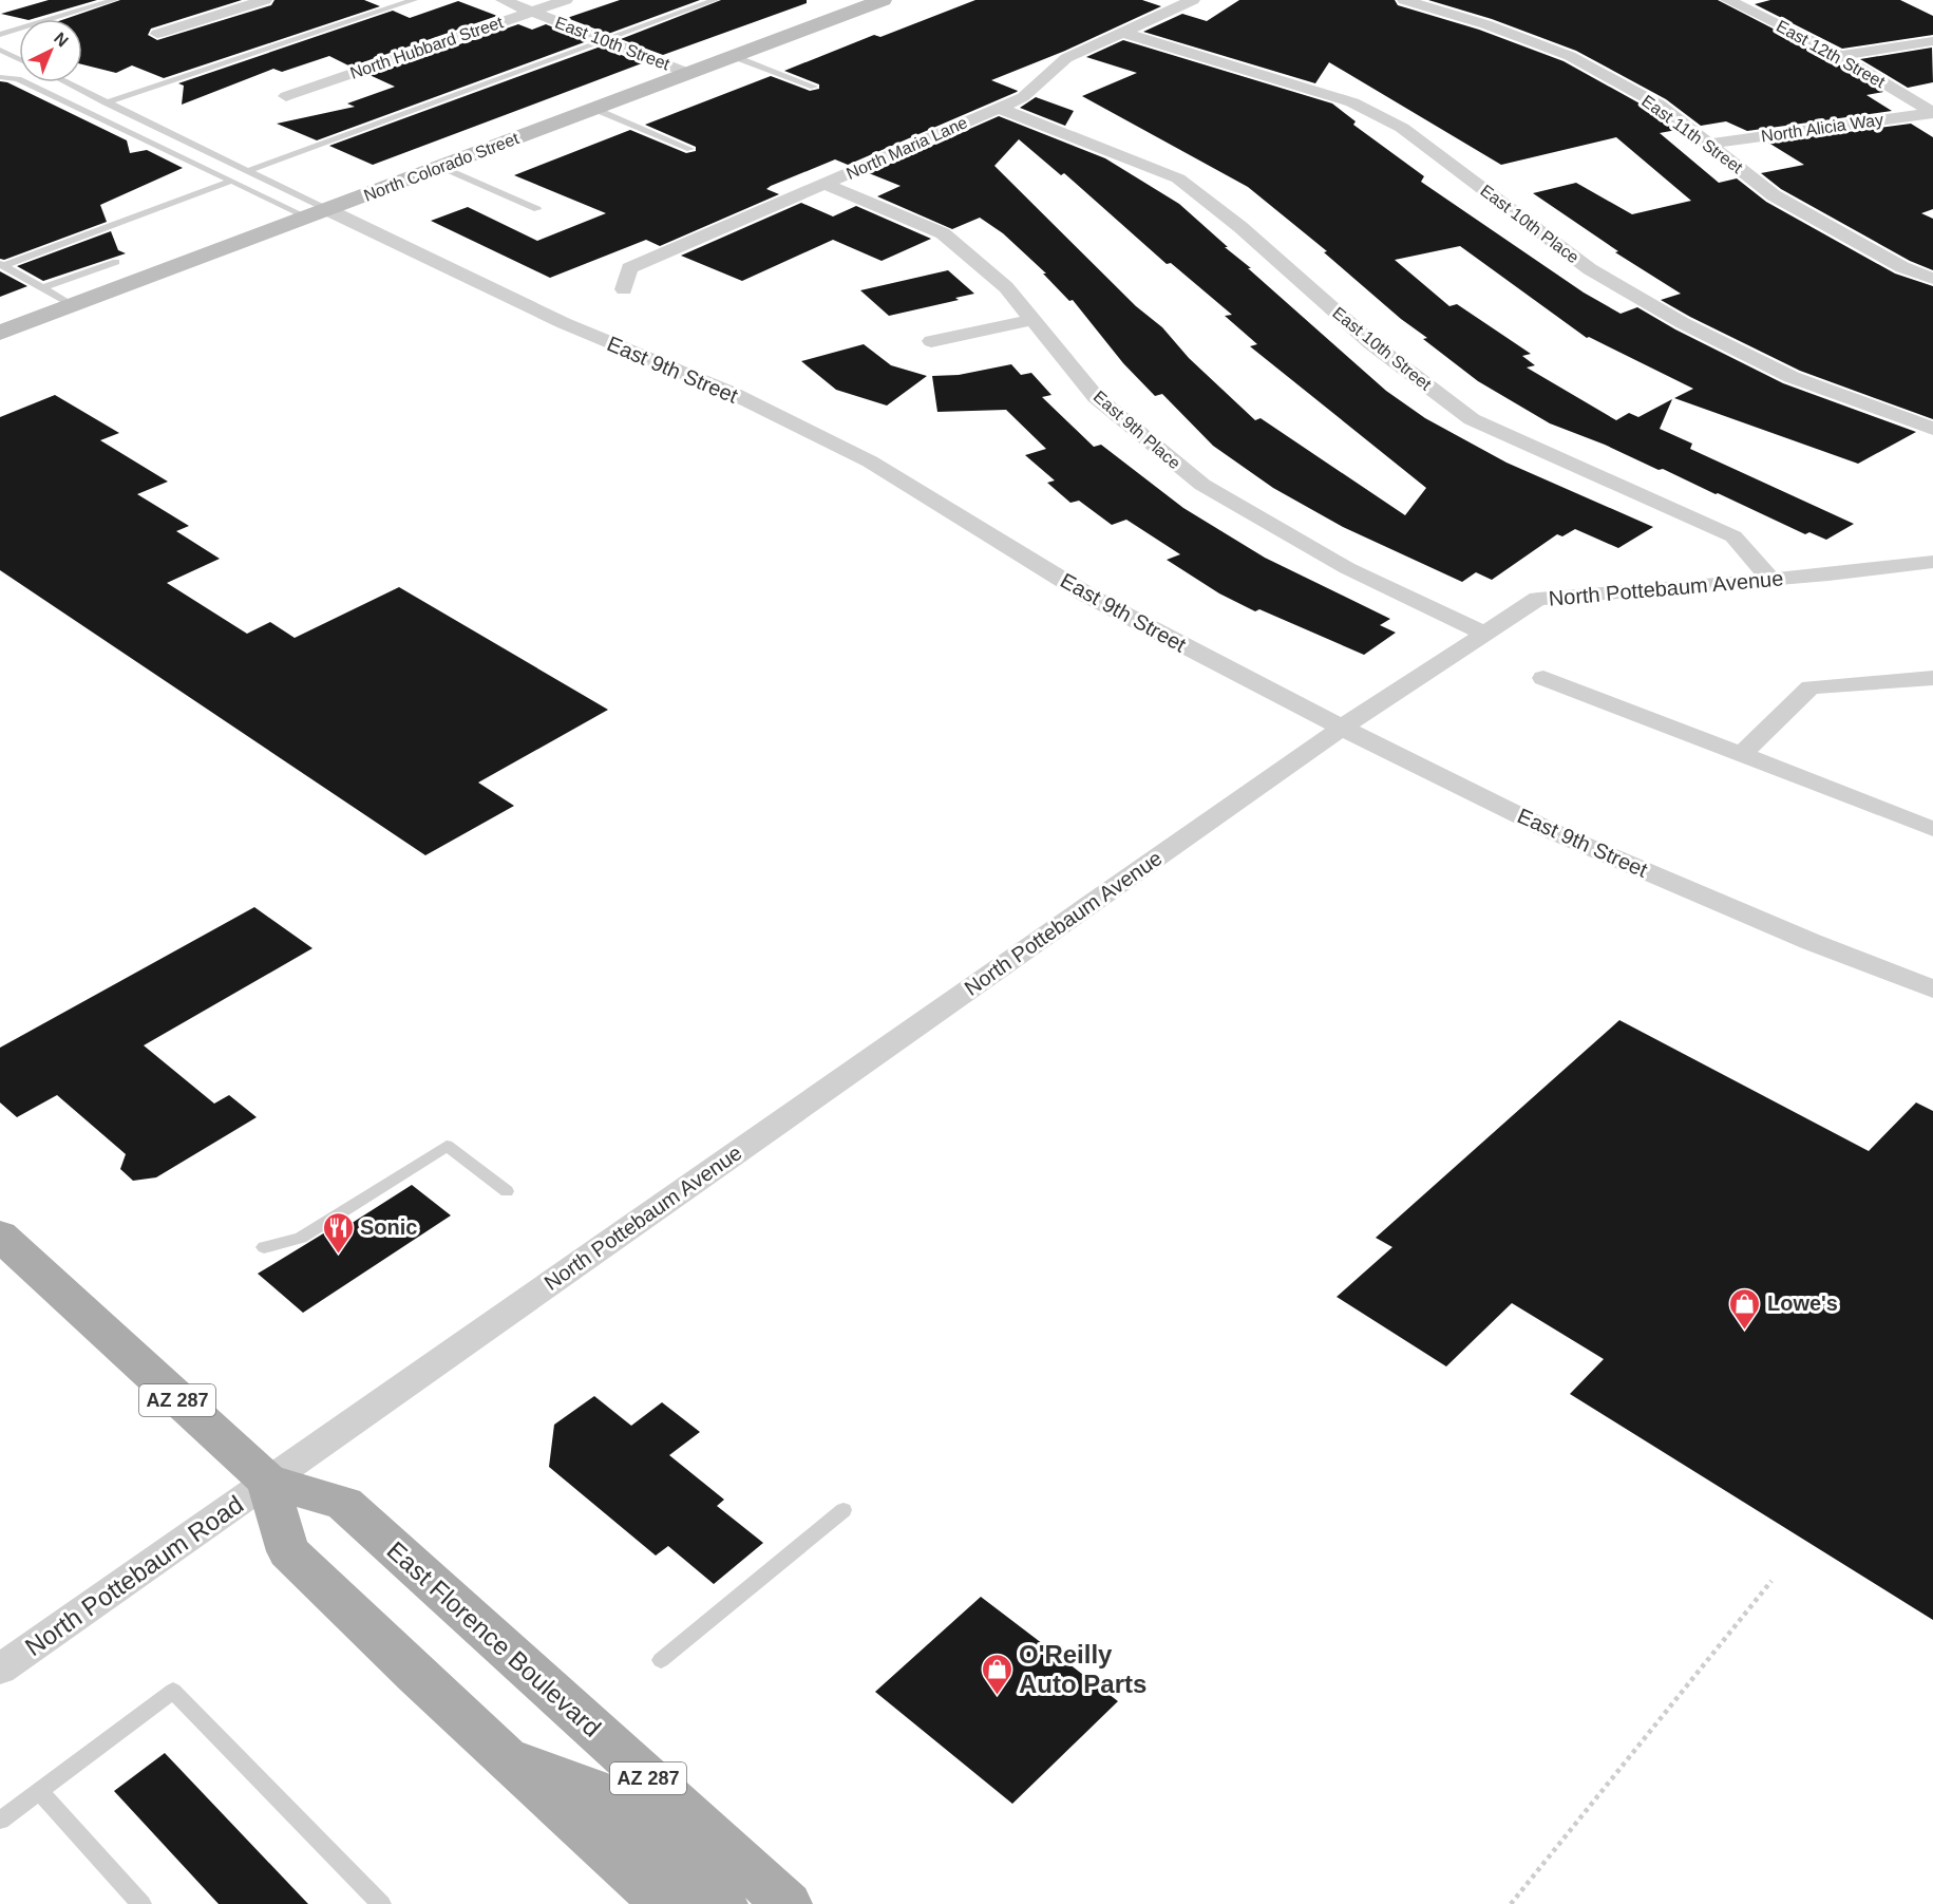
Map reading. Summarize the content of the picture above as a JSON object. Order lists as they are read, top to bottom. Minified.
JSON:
{"streets":{"main road":["AZ 287","East Florence Boulevard"],"street":["East 10th Street","North Hubbard Street","East 12th Street","North Alicia Way","East 11th Street","North Maria Lane","North Colorado Street","East 10th Place","East 9th Street","East 9th Place","North Pottebaum Avenue","North Pottebaum Road"]},"crossings":[["East 10th Street","North Hubbard Street"],["East 10th Street","North Maria Lane"],["East 10th Street","North Colorado Street"],["East 10th Street","North Pottebaum Avenue"],["East 12th Street","North Alicia Way"],["North Alicia Way","East 11th Street"],["North Maria Lane","East 10th Place"],["North Maria Lane","East 9th Place"],["North Colorado Street","East 9th Street"],["East 9th Street","North Pottebaum Avenue"],["East 9th Place","North Pottebaum Avenue"],["North Pottebaum Avenue","North Pottebaum Road"],["North Pottebaum Avenue","East Florence Boulevard"],["North Pottebaum Road","East Florence Boulevard"]],"places":{"restaurant":["Sonic"],"shop":["Lowe's","O'Reilly Auto Parts"]},"north":"top right"}
